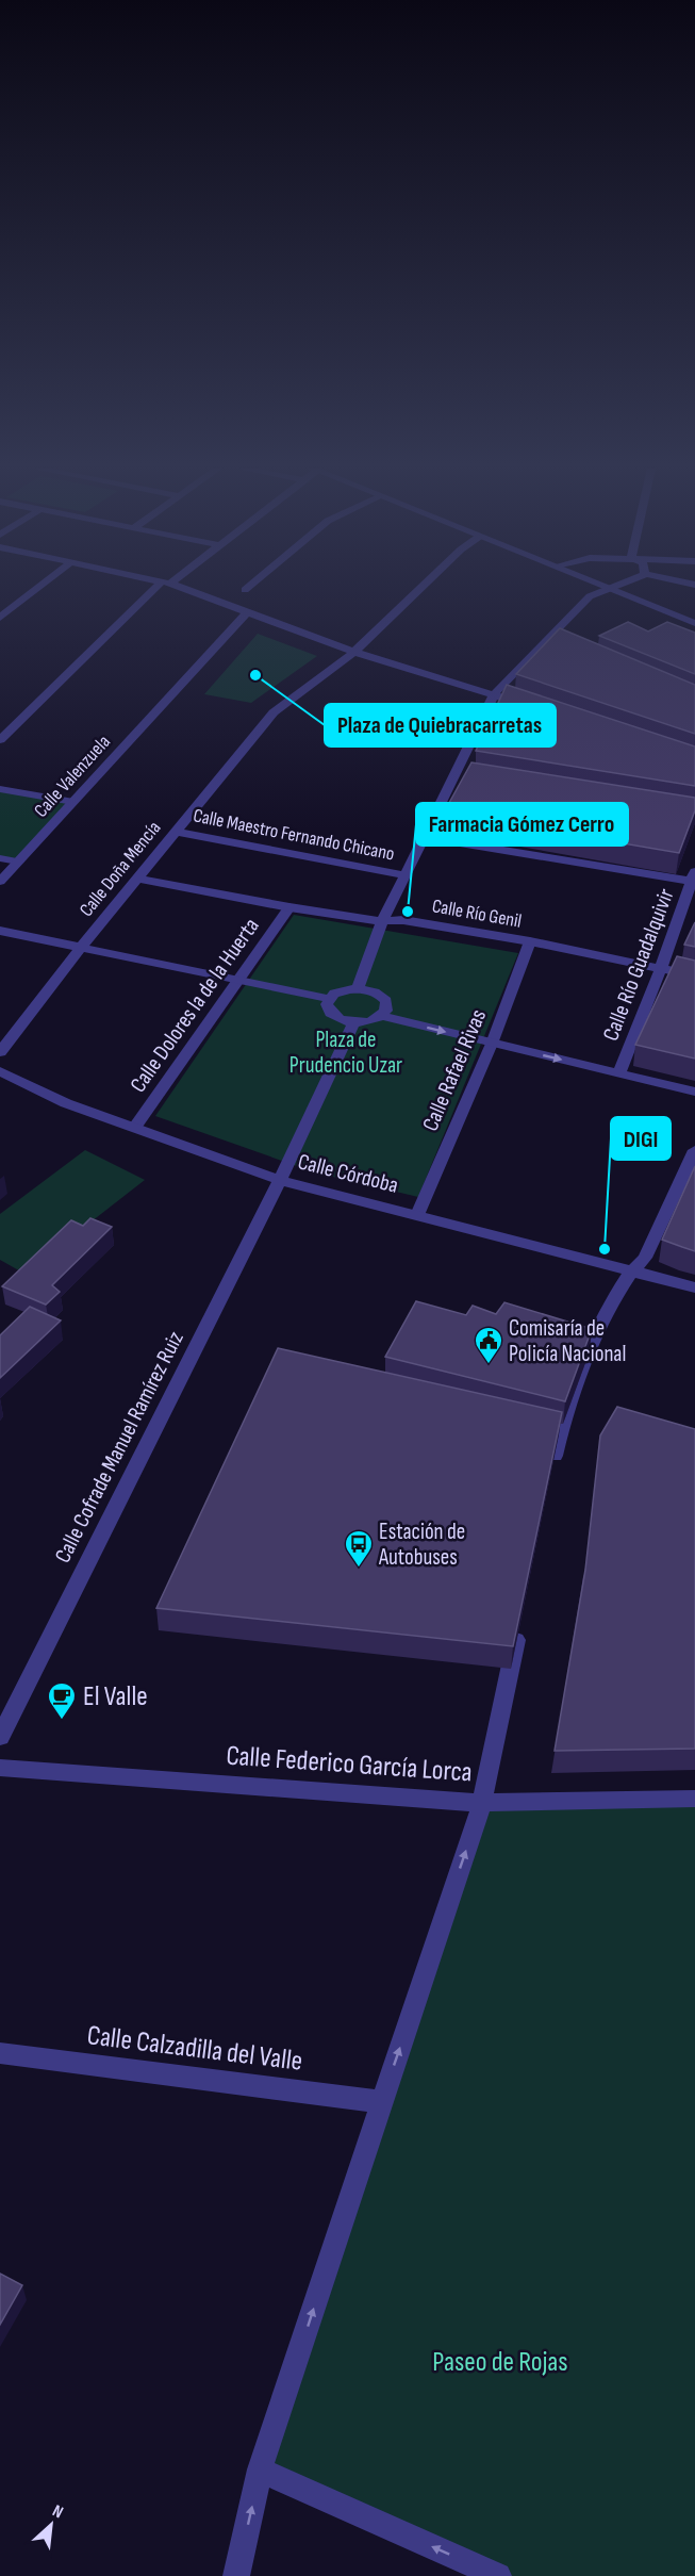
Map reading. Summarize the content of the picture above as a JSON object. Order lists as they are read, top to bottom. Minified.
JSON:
{"streets":{"street":["Calle Valenzuela","Calle Maestro Fernando Chicano","Calle Doña Mencía","Calle Río Genil","Calle Río Guadalquivir","Calle Dolores la de la Huerta","Calle Rafael Rivas","Calle Córdoba","Calle Cofrade Manuel Ramírez Ruiz","Calle Federico García Lorca","Calle Calzadilla del Valle"]},"crossings":[["Calle Maestro Fernando Chicano","Calle Doña Mencía"],["Calle Doña Mencía","Calle Río Genil"],["Calle Río Genil","Calle Río Guadalquivir"],["Calle Río Genil","Calle Dolores la de la Huerta"],["Calle Río Genil","Calle Rafael Rivas"],["Calle Dolores la de la Huerta","Calle Córdoba"],["Calle Rafael Rivas","Calle Córdoba"],["Calle Córdoba","Calle Cofrade Manuel Ramírez Ruiz"]],"parks":["Plaza de Prudencio Uzar","Paseo de Rojas"],"places":{"other":["Plaza de Quiebracarretas","Farmacia Gómez Cerro","DIGI"],"public building":["Comisaría de Policía Nacional"],"bus stop":["Estación de Autobuses"],"cafe":["El Valle"]},"north":"top right"}
